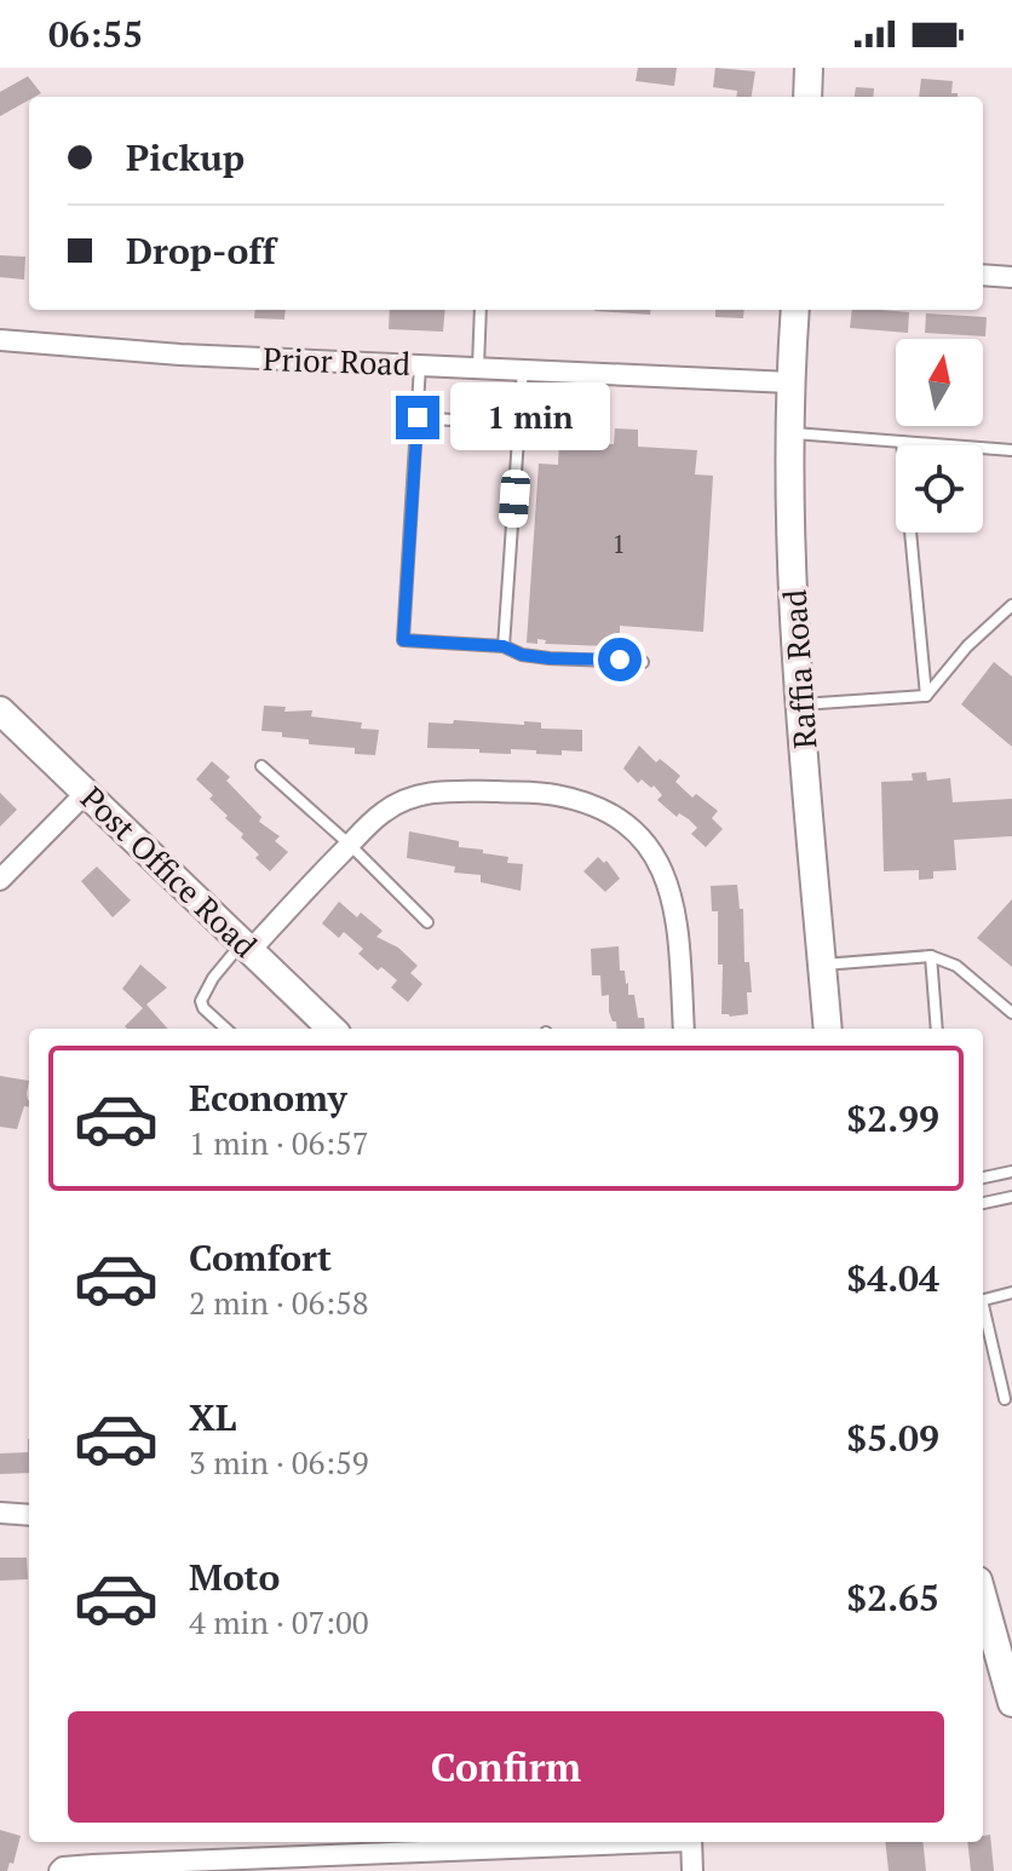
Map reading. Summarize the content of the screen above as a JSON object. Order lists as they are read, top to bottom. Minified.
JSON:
{"streets":{"main road":["Raffia Road","Post Office Road"],"street":["Prior Road"]},"crossings":[["Prior Road","Raffia Road"]],"house_numbers":["1"],"north":"top","page":{"status":"06:55","banner":["Pickup","Drop-off"],"bubble":"1 min","list":[{"name":"Economy","note":"1 min · 06:57","value":"$2.99"},{"name":"Comfort","note":"2 min · 06:58","value":"$4.04"},{"name":"XL","note":"3 min · 06:59","value":"$5.09"},{"name":"Moto","note":"4 min · 07:00","value":"$2.65"}],"buttons":"Confirm"}}
